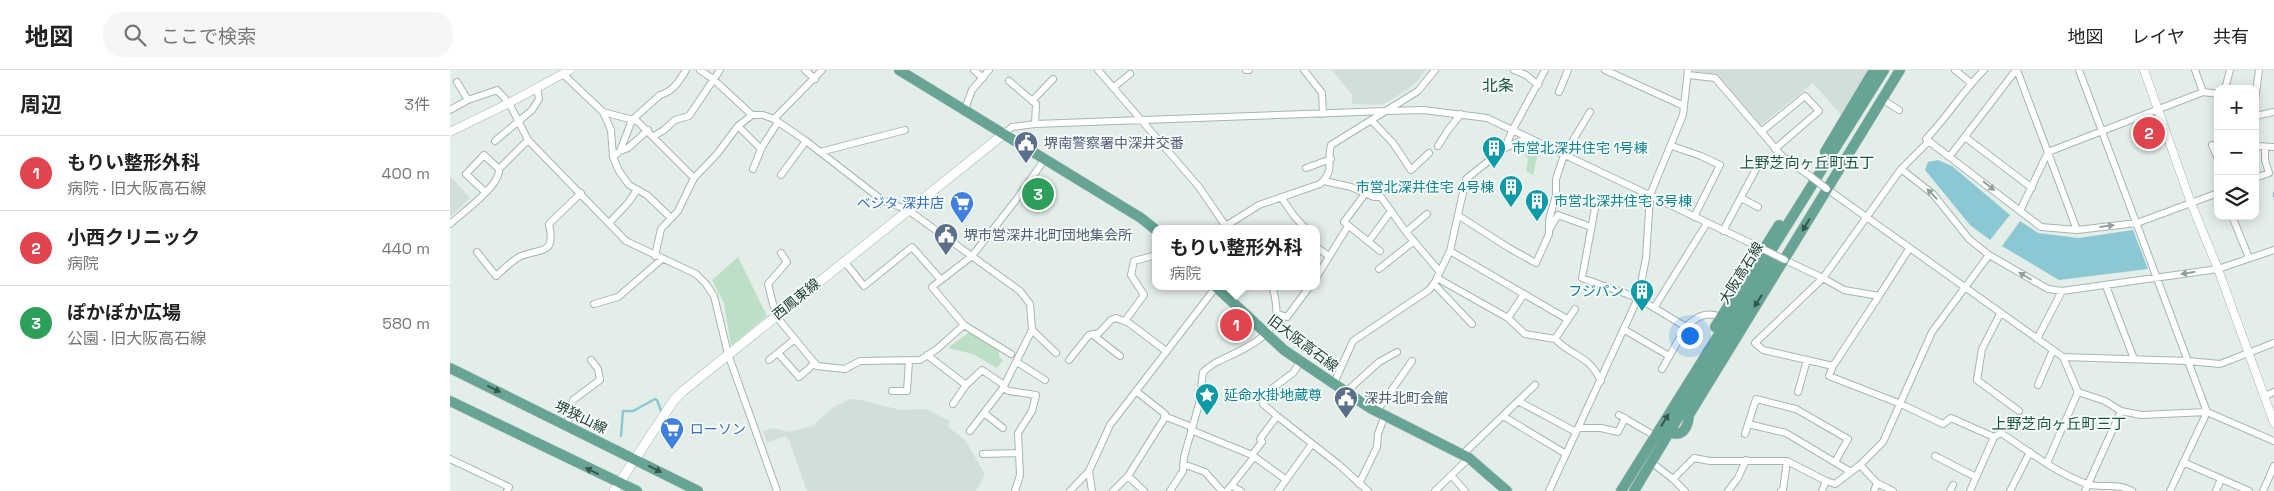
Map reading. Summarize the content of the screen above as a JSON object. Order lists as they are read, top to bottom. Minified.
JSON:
{"streets":{"main road":["大阪高石線","西鳳東線","旧大阪高石線","堺狭山線"]},"crossings":[["西鳳東線","堺狭山線"]],"districts":["北条","上野芝向ヶ丘町五丁","上野芝向ヶ丘町三丁"],"places":{"public building":["堺南警察署中深井交番","堺市営深井北町団地集会所","深井北町会館"],"building":["市営北深井住宅 1号棟","市営北深井住宅 4号棟","市営北深井住宅 3号棟","フジパン"],"supermarket":["ベジタ 深井店","ローソン"],"place":["延命水掛地蔵尊"]},"page":{"header":"地図","search":"ここで検索","nav":["地図","レイヤ","共有"],"heading":["周辺","3件"],"map_buttons":["+","−"],"pins":["2","3","1"],"list":[{"mark":"1","name":"もりい整形外科","note":"病院 · 旧大阪高石線","value":"400 m"},{"mark":"2","name":"小西クリニック","note":"病院","value":"440 m"},{"mark":"3","name":"ぽかぽか広場","note":"公園 · 旧大阪高石線","value":"580 m"}],"popup":["もりい整形外科","病院"]}}
